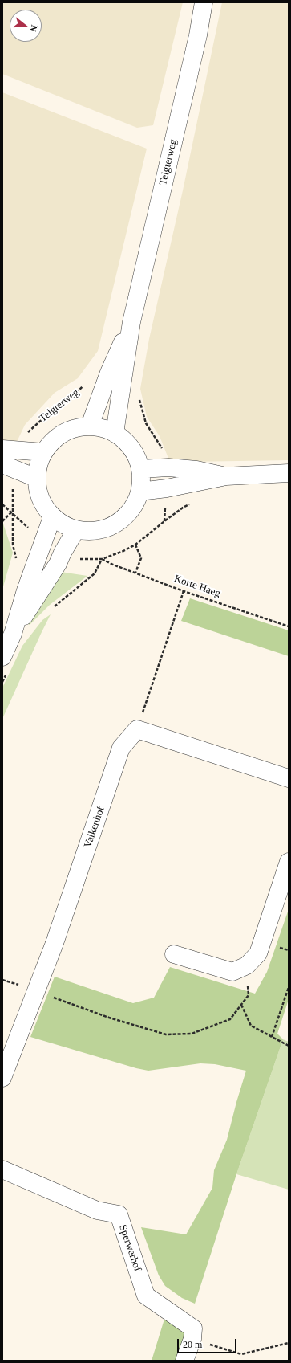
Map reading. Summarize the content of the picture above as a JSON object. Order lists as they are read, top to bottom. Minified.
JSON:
{"streets":{"street":["Telgterweg","Valkenhof","Sperwerhof"],"path":["Korte Haeg"]},"scale_bar":"20 m","north":"right"}
